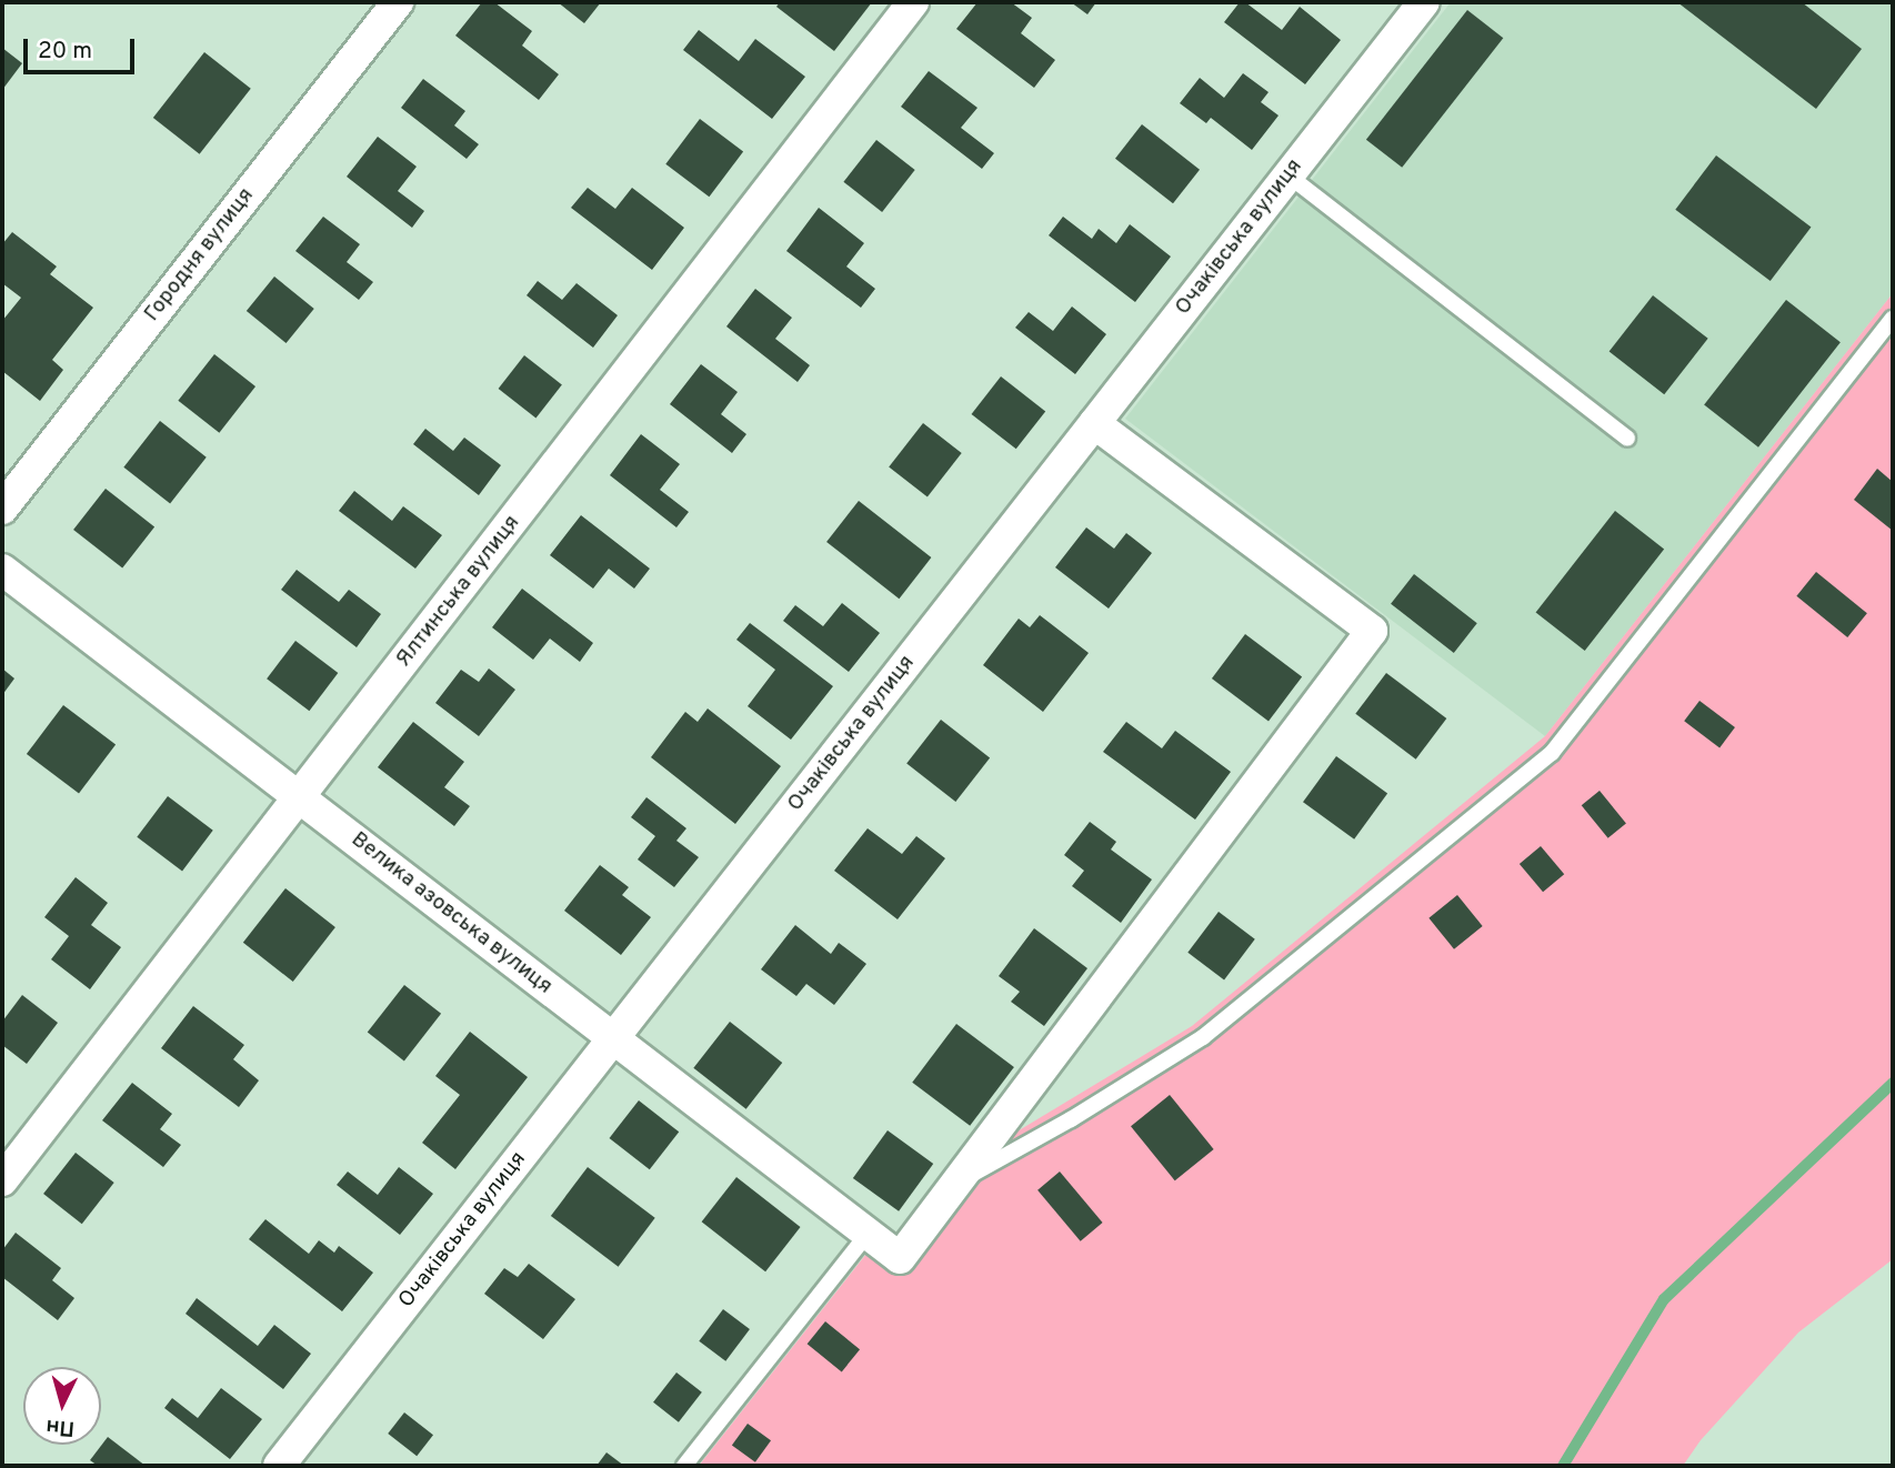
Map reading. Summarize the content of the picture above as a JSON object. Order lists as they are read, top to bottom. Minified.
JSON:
{"streets":{"street":["Очаківська вулиця","Городня вулиця","Ялтинська вулиця","Велика азовська вулиця"]},"crossings":[["Очаківська вулиця","Велика азовська вулиця"],["Ялтинська вулиця","Велика азовська вулиця"]],"scale_bar":"20 m","north":"bottom"}
